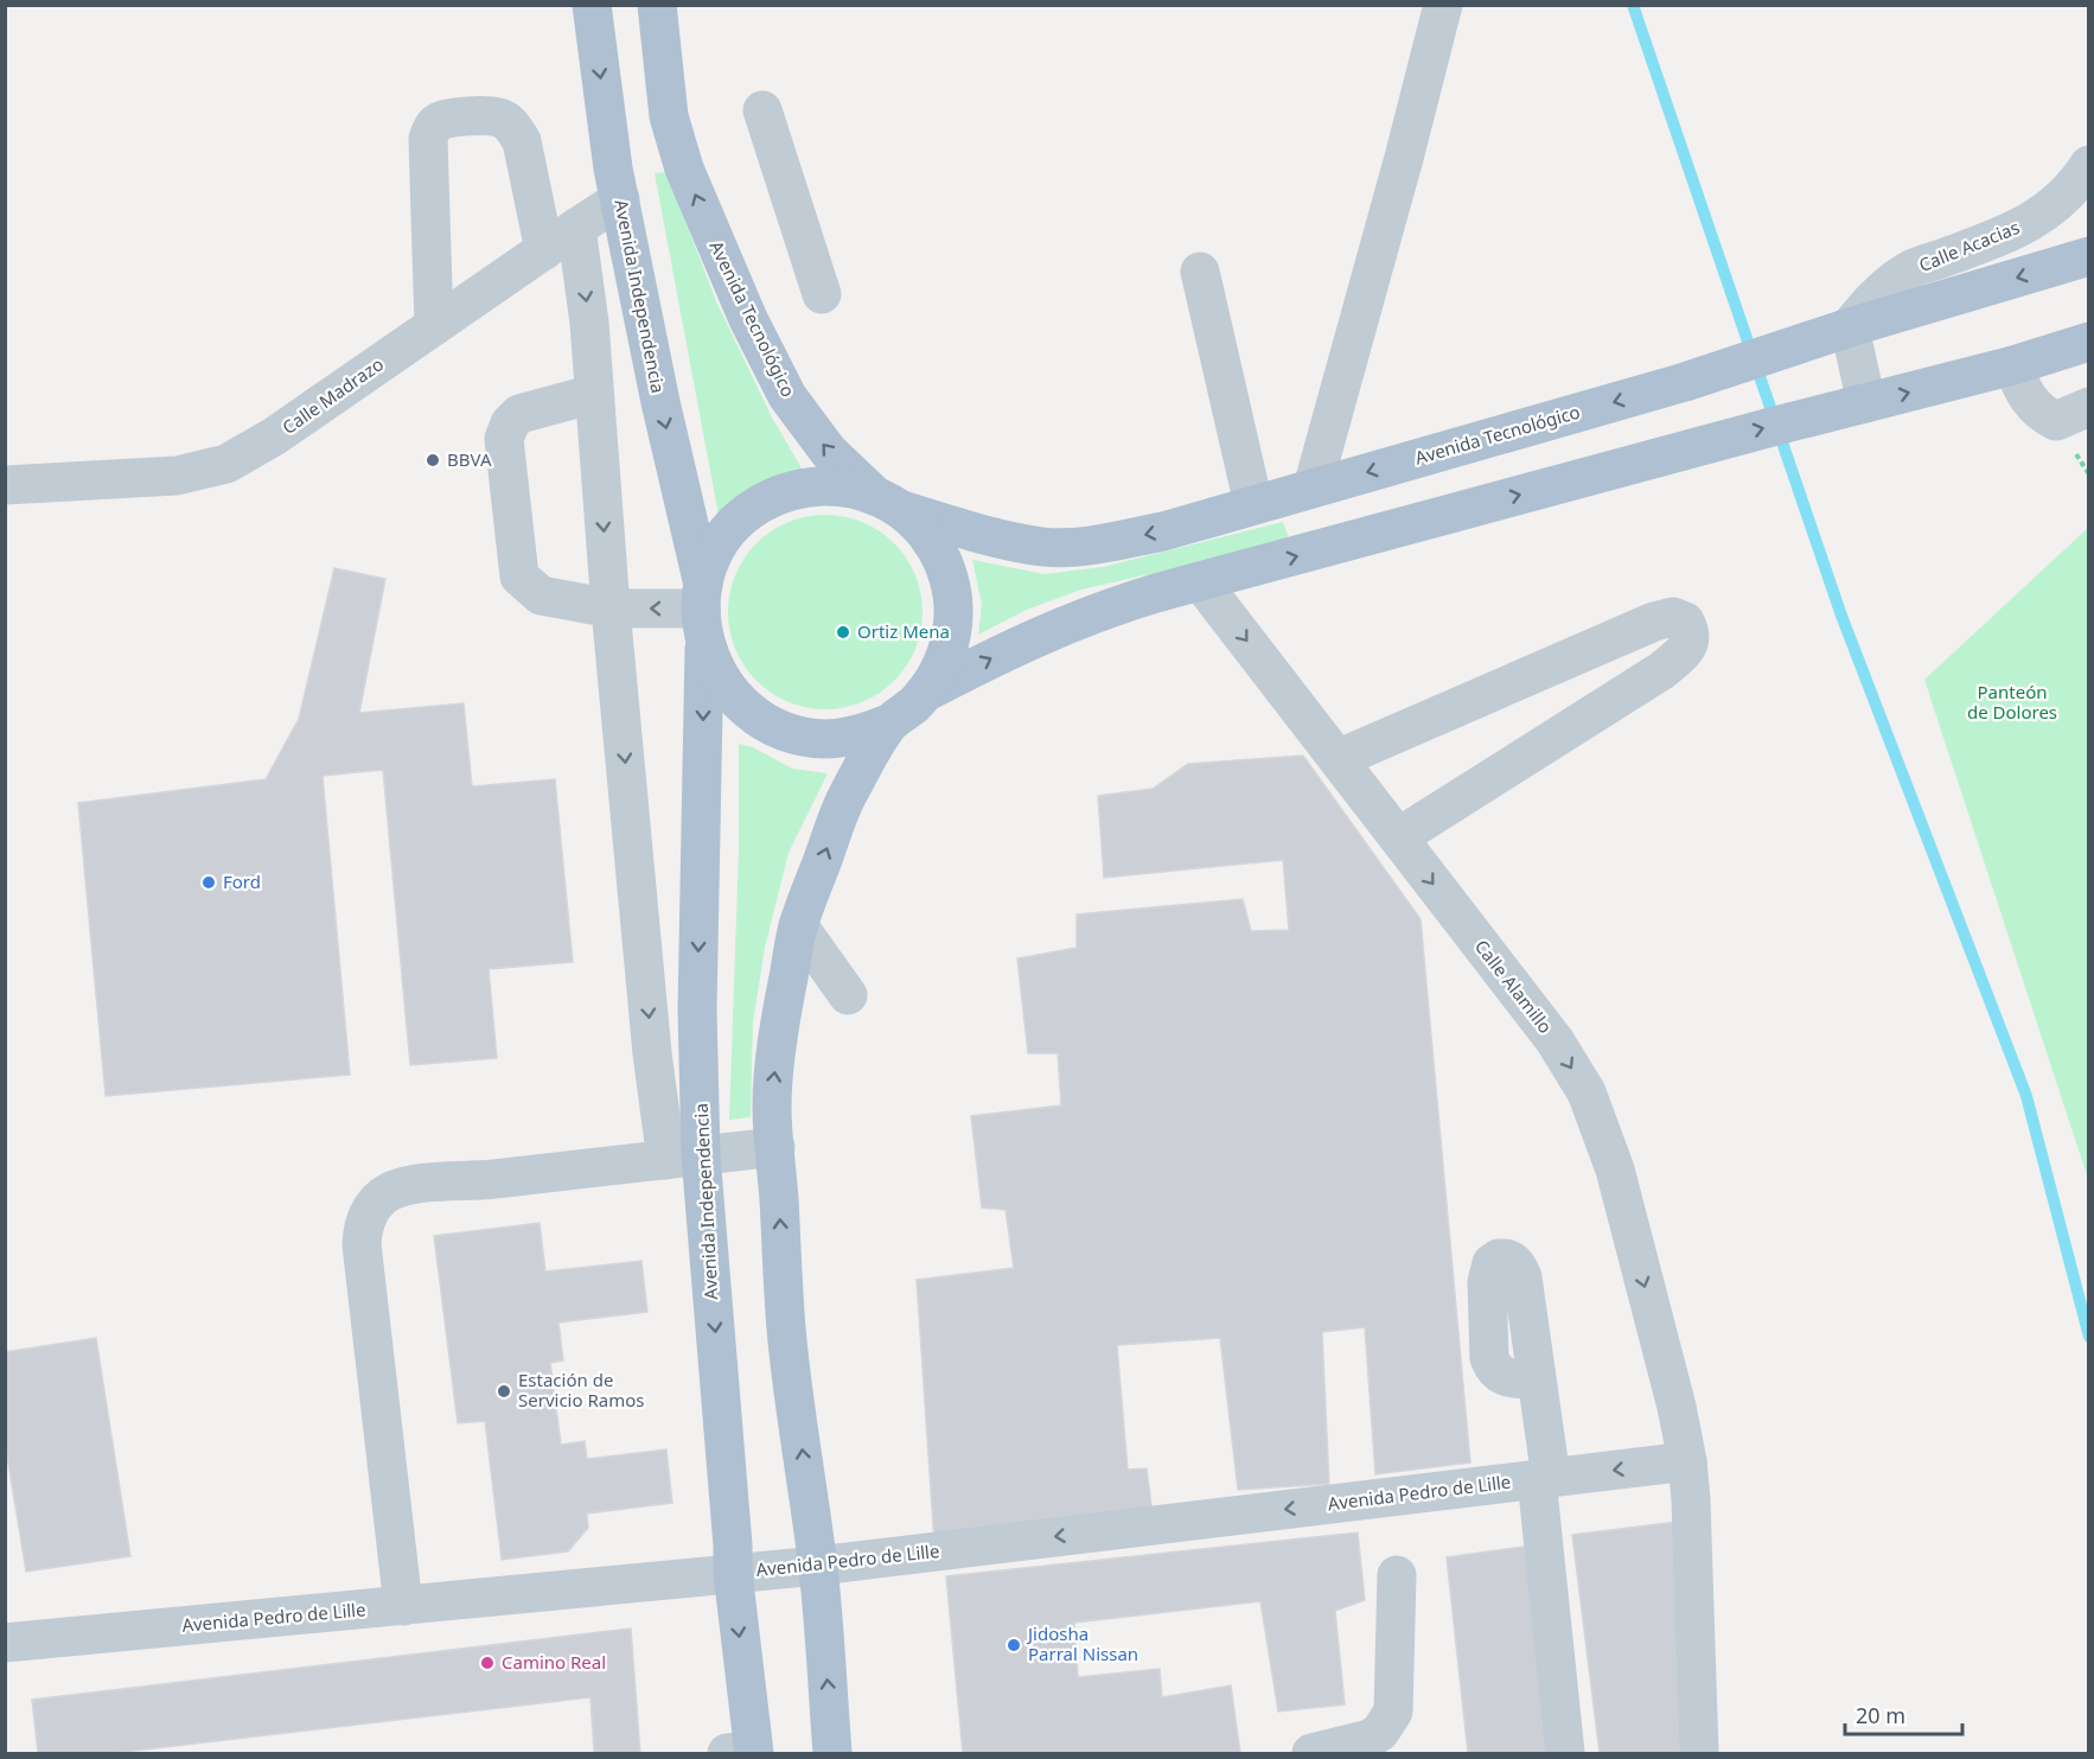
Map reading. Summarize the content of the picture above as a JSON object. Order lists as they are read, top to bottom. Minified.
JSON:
{"streets":{"main road":["Avenida Independencia","Avenida Tecnológico"],"street":["Calle Acacias","Calle Madrazo","Calle Alamillo","Avenida Pedro de Lille"]},"crossings":[["Calle Acacias","Avenida Tecnológico"],["Avenida Independencia","Avenida Tecnológico"],["Avenida Independencia","Calle Madrazo"],["Avenida Independencia","Avenida Pedro de Lille"],["Calle Alamillo","Avenida Pedro de Lille"]],"one_way":["Calle Alamillo","Avenida Pedro de Lille"],"parks":["Panteón de Dolores"],"places":["BBVA","Ortiz Mena","Ford","Estación de Servicio Ramos","Jidosha Parral Nissan","Camino Real"],"scale_bar":"20 m"}
